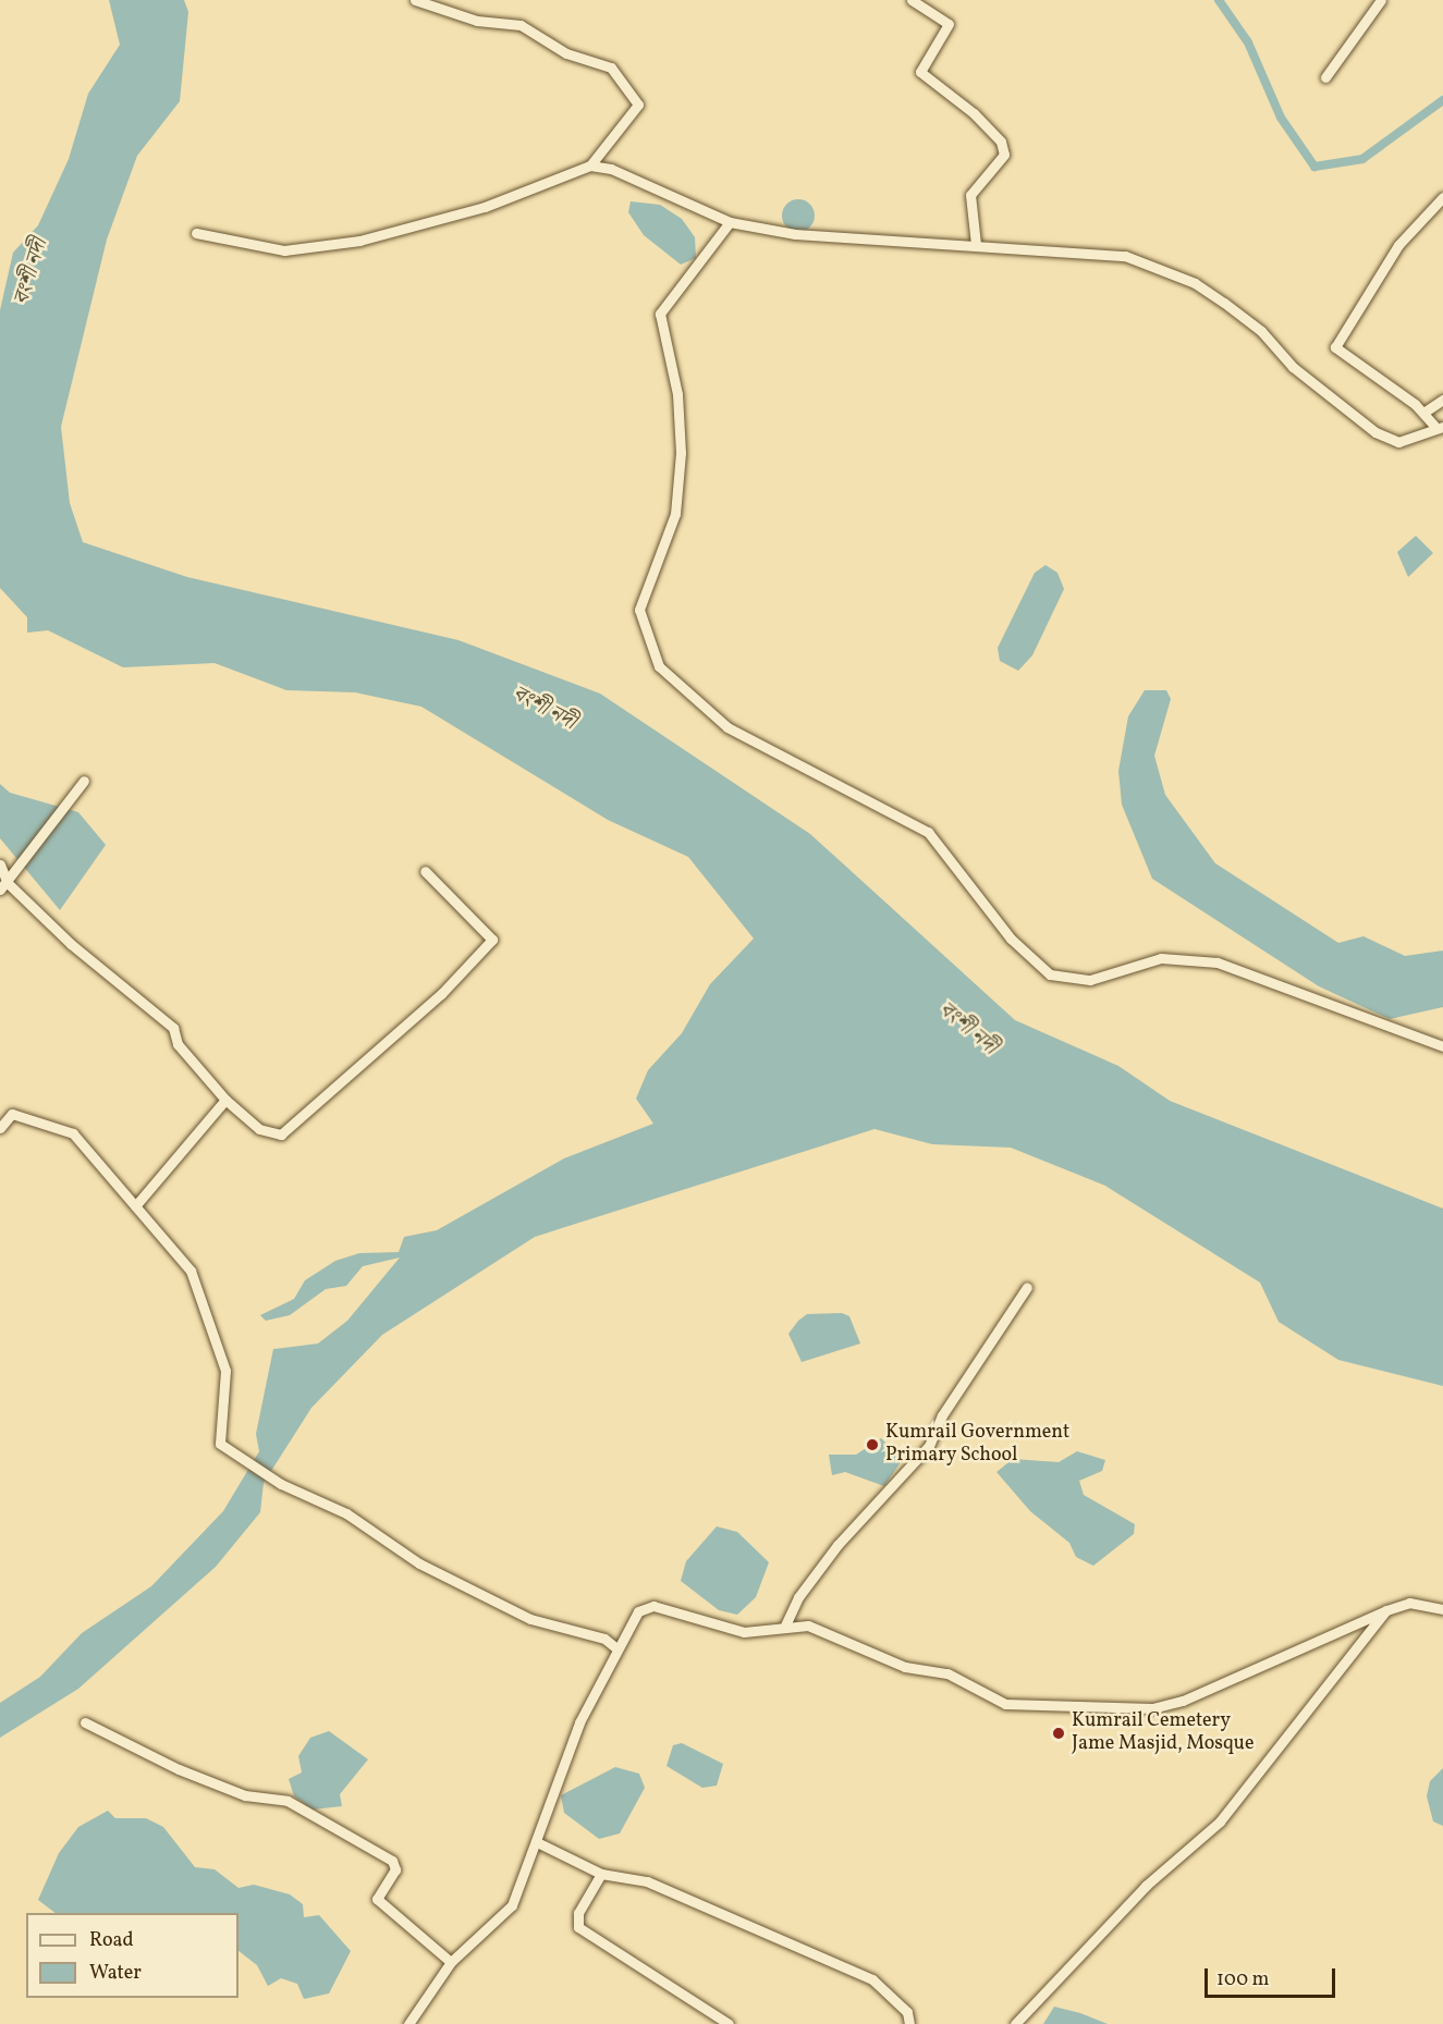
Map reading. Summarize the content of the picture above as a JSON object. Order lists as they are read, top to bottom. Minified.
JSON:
{"water":["বংশী নদী"],"places":["Kumrail Government Primary School","Kumrail Cemetery Jame Masjid, Mosque"],"legend":["Road","Water"],"scale_bar":"100 m"}
